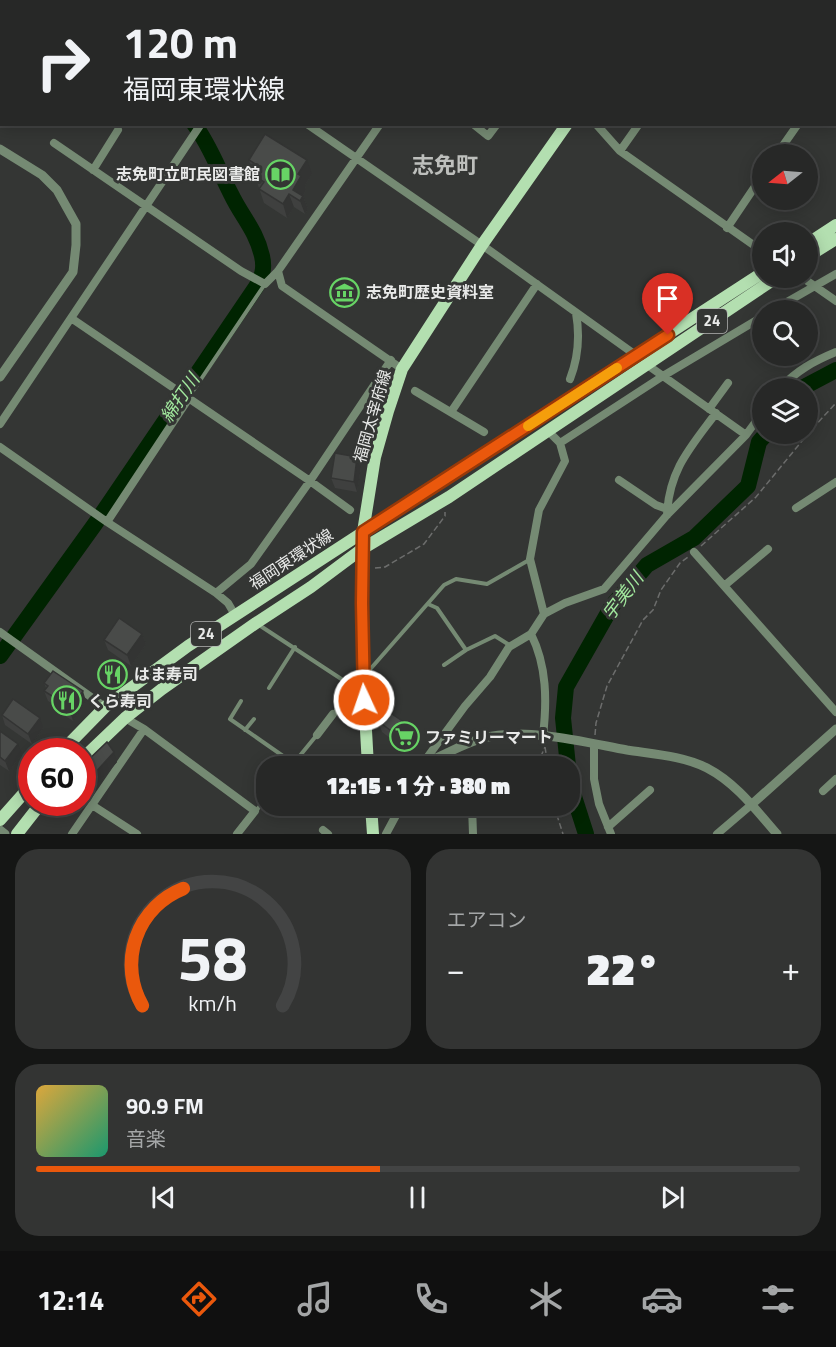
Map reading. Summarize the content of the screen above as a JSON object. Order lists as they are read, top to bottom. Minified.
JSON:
{"streets":{"main road":["24","福岡太宰府線","福岡東環状線"]},"crossings":[["福岡太宰府線","福岡東環状線"]],"districts":["志免町"],"water":["綿打川","宇美川"],"places":{"library":["志免町立町民図書館"],"museum":["志免町歴史資料室"],"restaurant":["はま寿司","くら寿司"],"supermarket":["ファミリーマート"]},"north":"left","page":{"turn":["120 m","福岡東環状線"],"limit":"60","trip":"12:15 · 1 分 · 380 m","tile":"エアコン","heat":["−","22°","+"],"song":["90.9 FM","音楽"],"tabs":"12:14","gauge":["58","km/h"]}}
